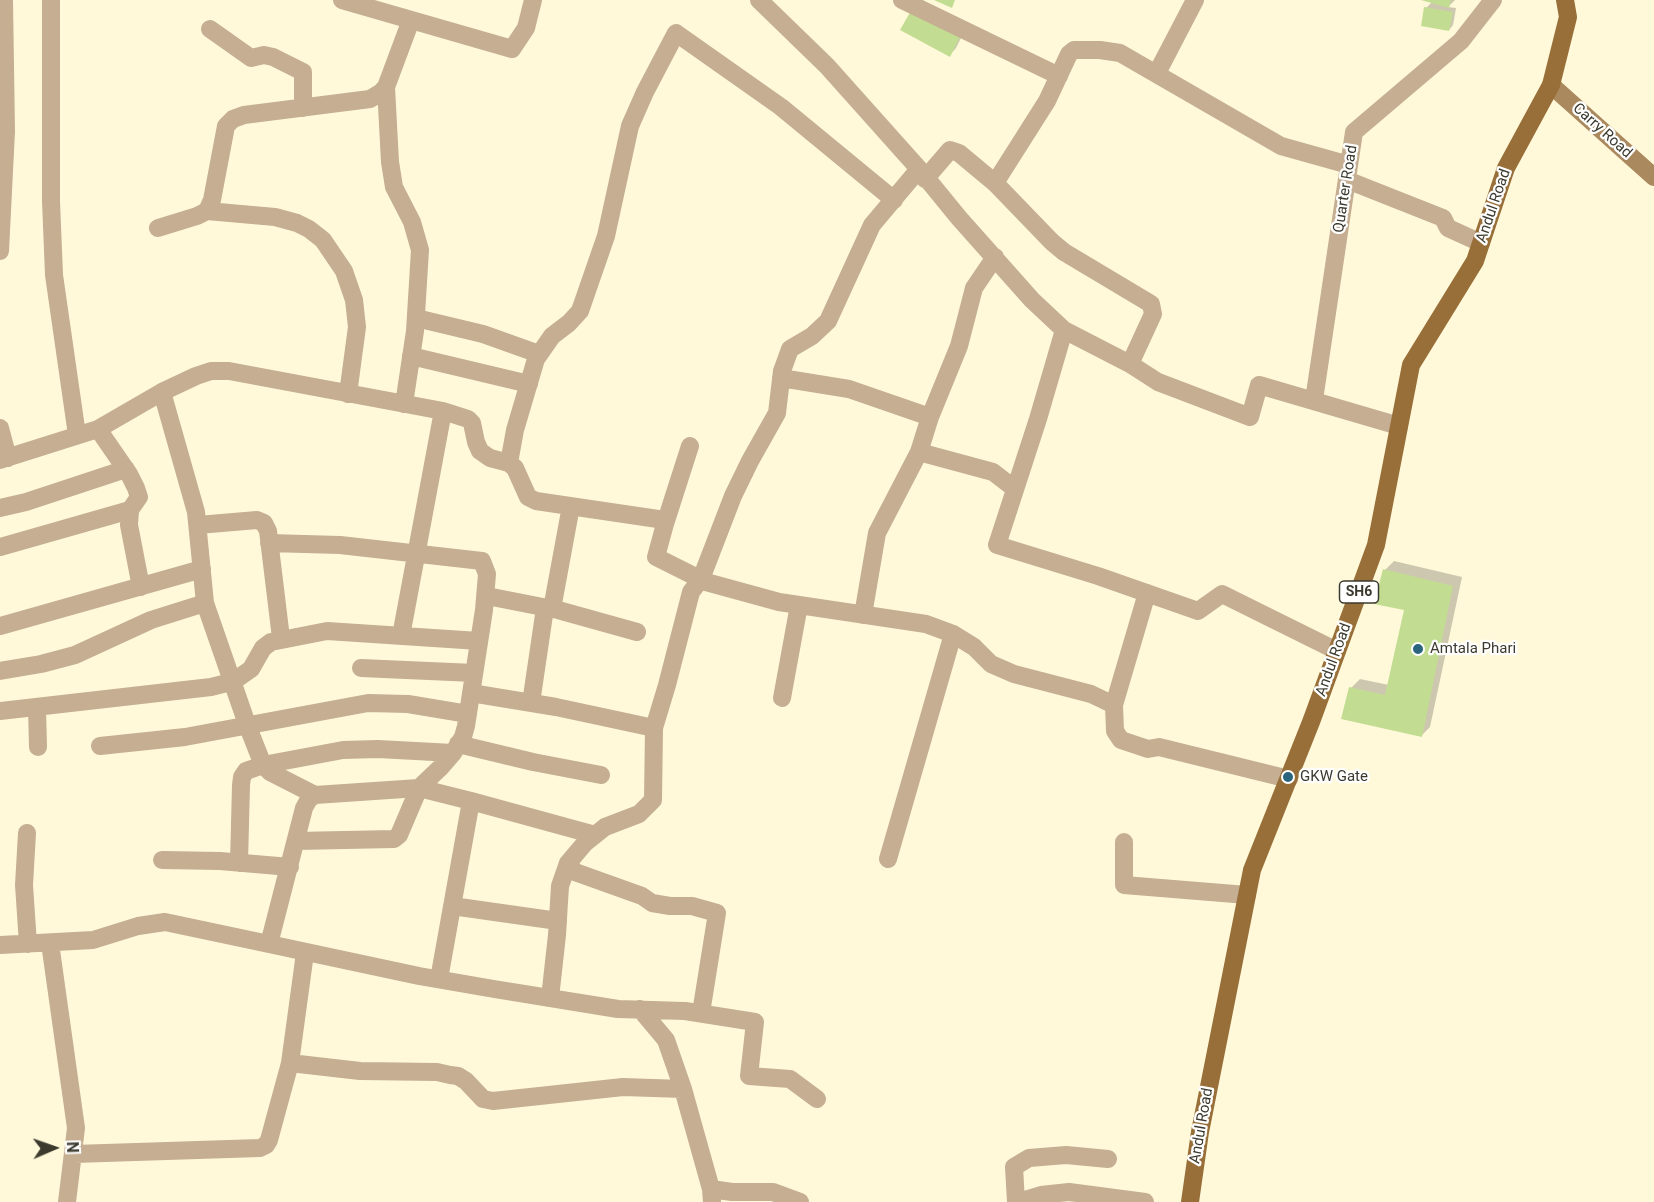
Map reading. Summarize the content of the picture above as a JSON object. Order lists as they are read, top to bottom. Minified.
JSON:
{"streets":{"main road":["Carry Road","Andul Road","SH6"],"street":["Quarter Road"]},"crossings":[["Carry Road","Andul Road"]],"places":["Amtala Phari","GKW Gate"],"north":"right"}
